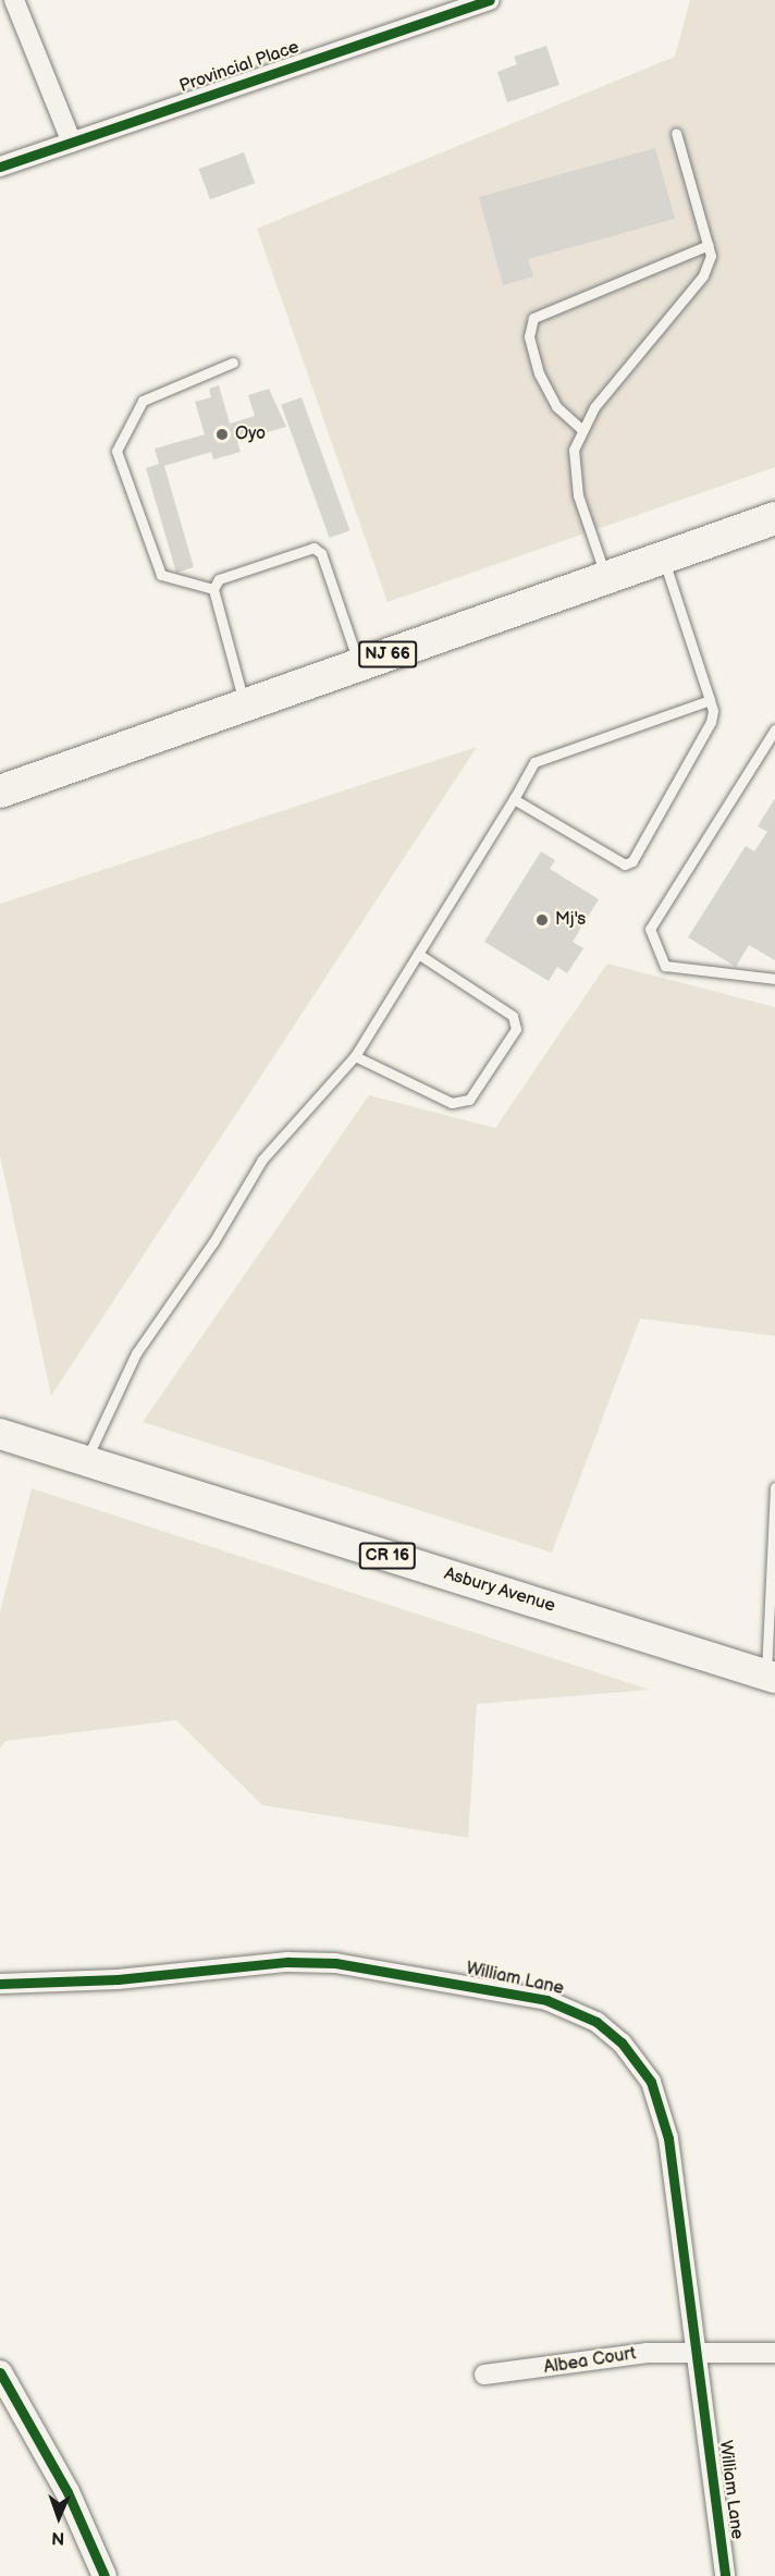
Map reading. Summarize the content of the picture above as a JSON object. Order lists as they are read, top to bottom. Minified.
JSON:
{"streets":{"highway":["NJ 66"],"main road":["CR 16","Asbury Avenue"],"street":["Provincial Place","William Lane","Albea Court"]},"crossings":[["William Lane","Albea Court"]],"places":["Oyo","Mj's"],"north":"bottom"}
